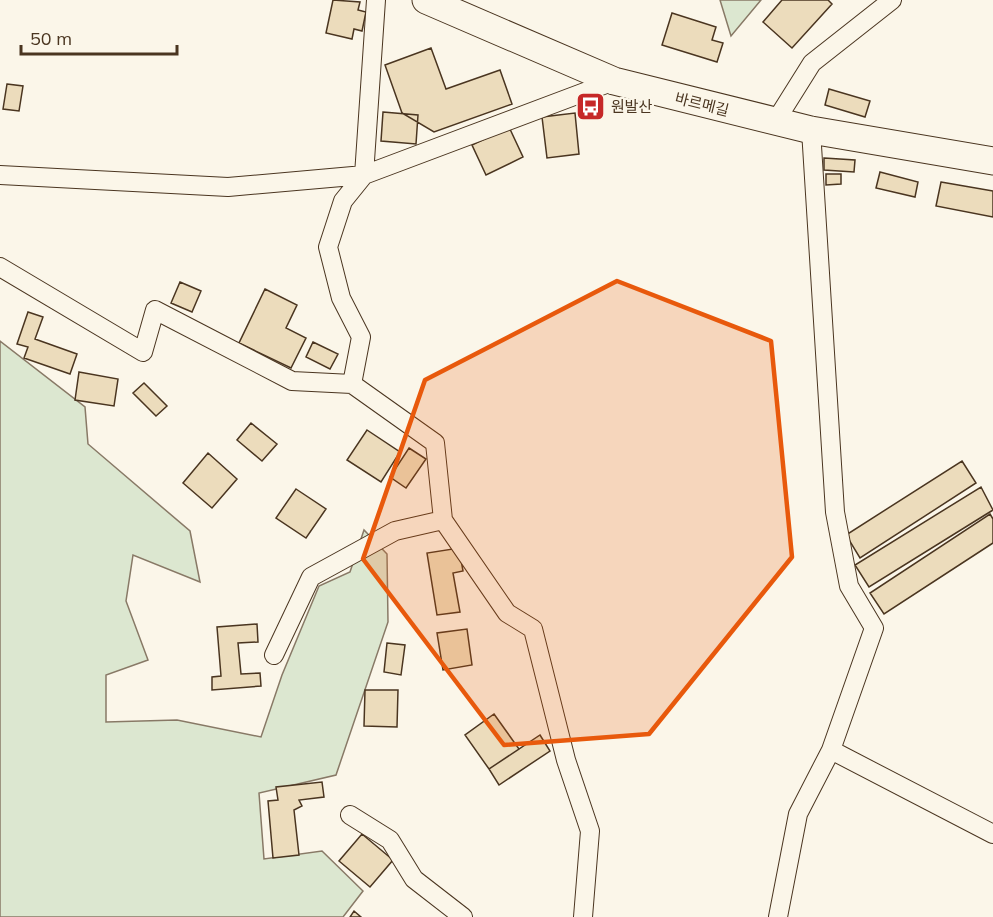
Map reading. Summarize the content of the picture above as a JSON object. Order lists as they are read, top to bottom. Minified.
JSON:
{"streets":{"street":["바르메길"]},"places":{"bus stop":["원발산"]},"scale_bar":"50 m"}
